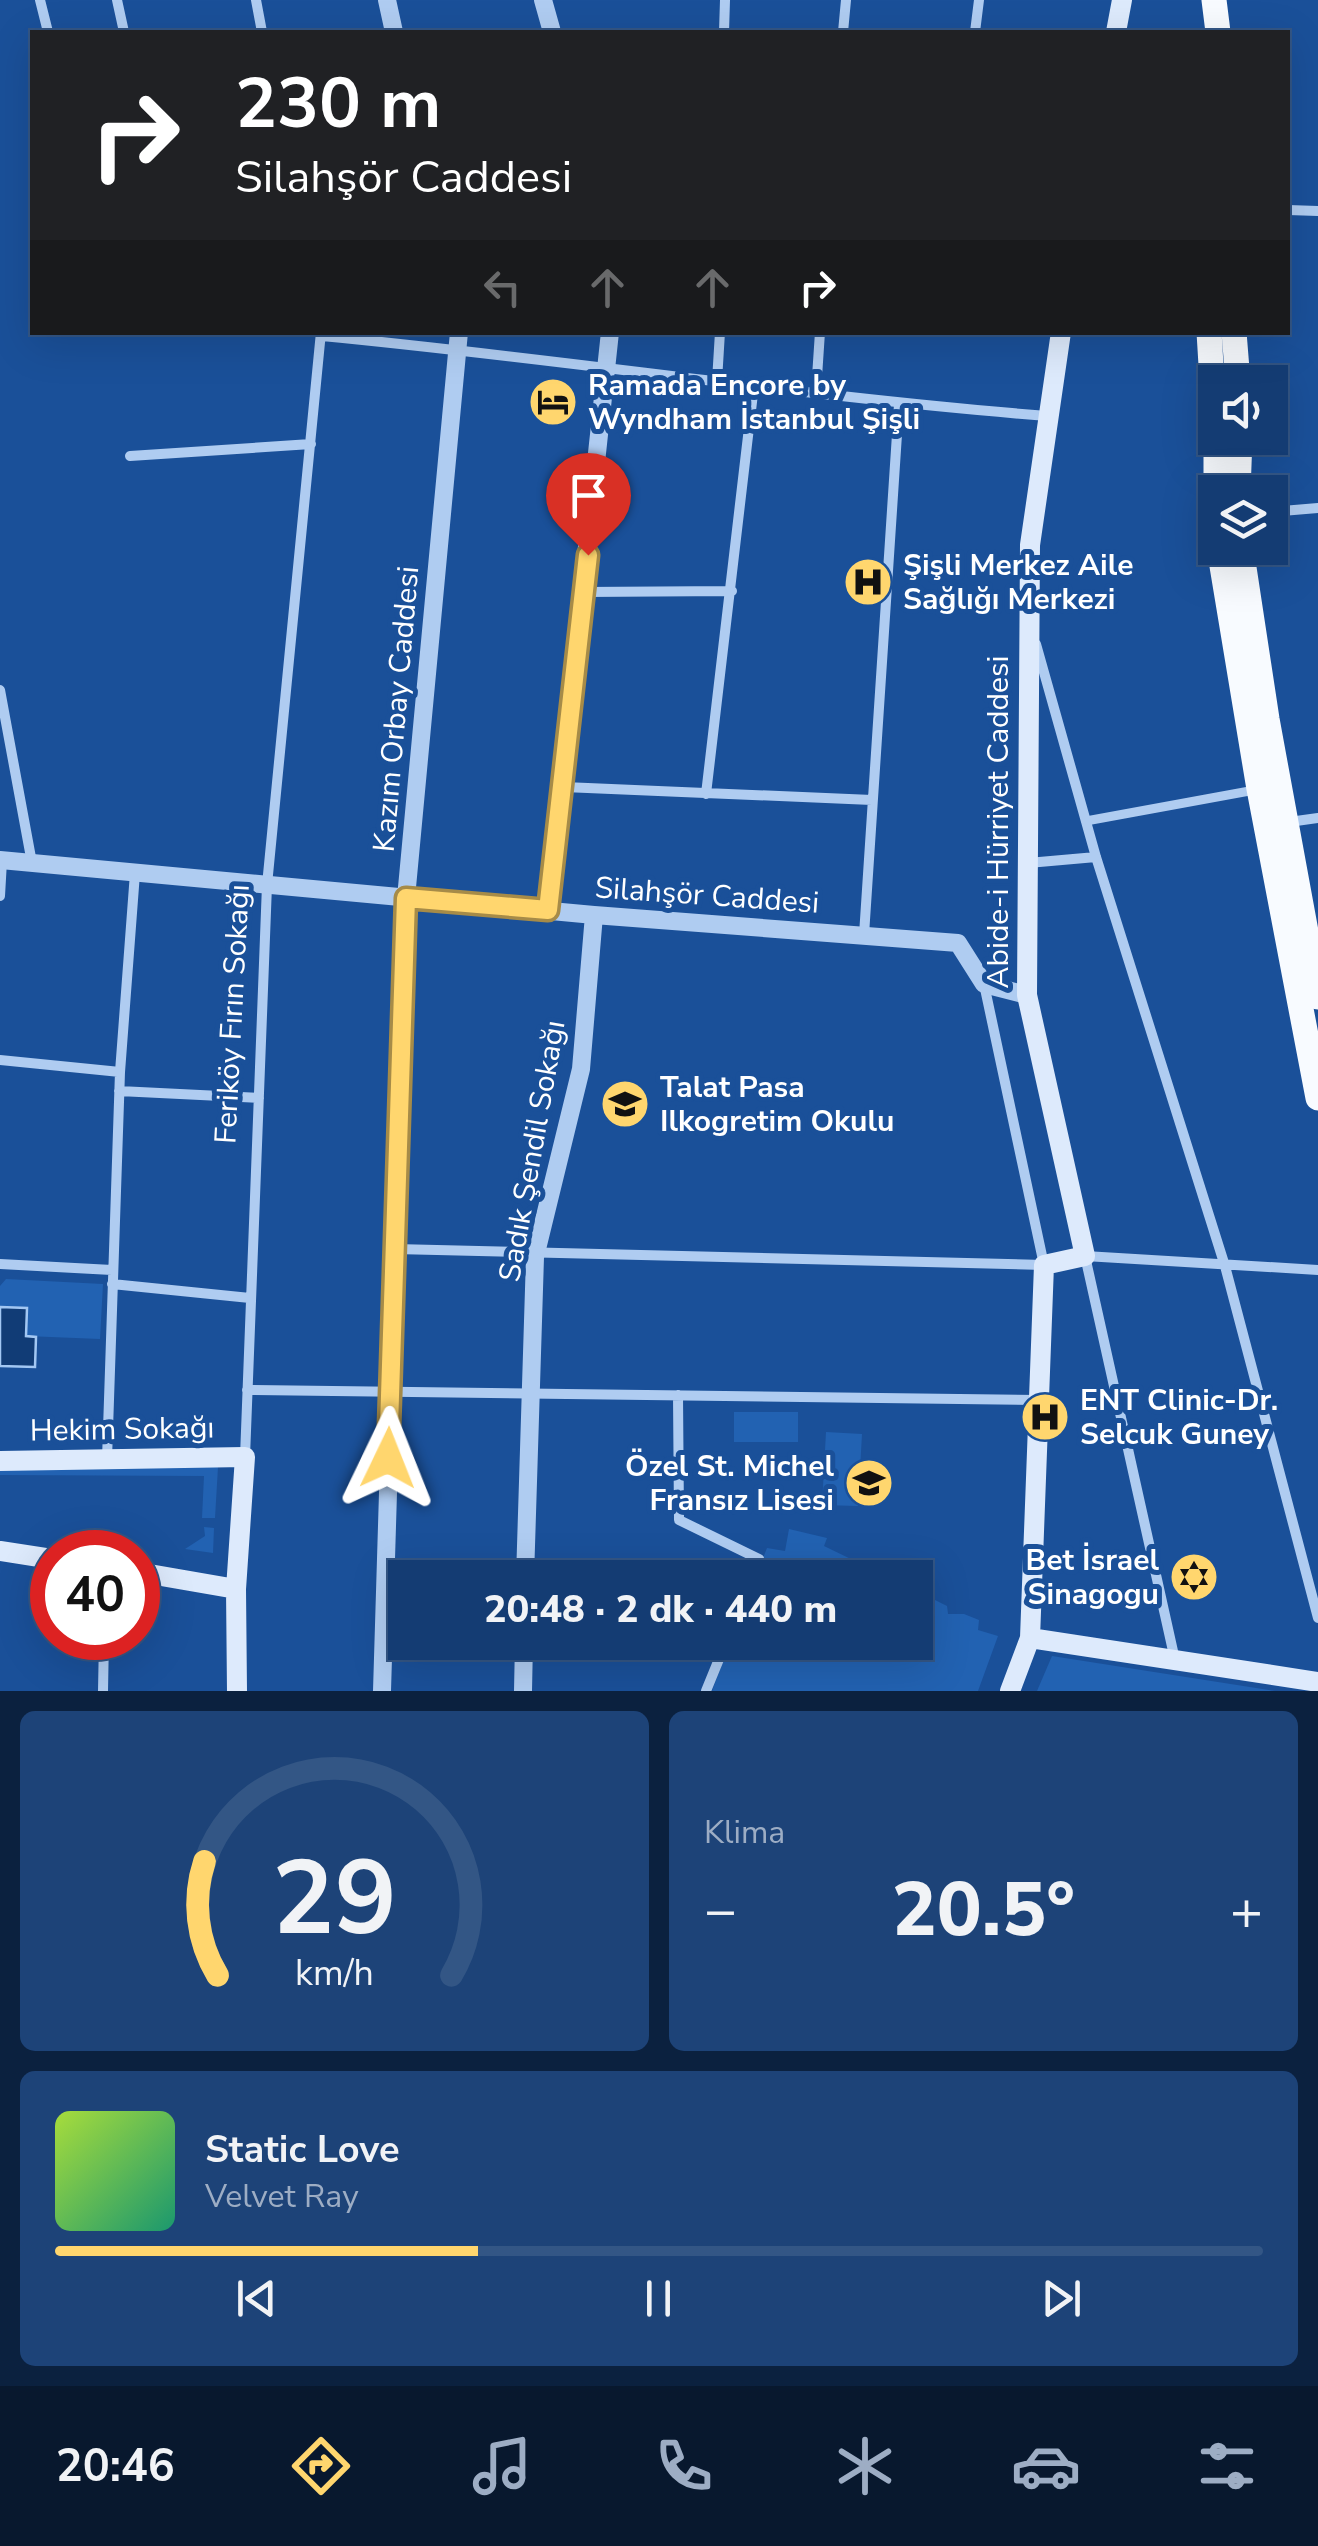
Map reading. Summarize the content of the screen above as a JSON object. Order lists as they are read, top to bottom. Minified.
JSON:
{"streets":{"main road":["Abide-i Hürriyet Caddesi","Feriköy Fırın Sokağı","Hekim Sokağı"],"street":["Kazım Orbay Caddesi","Silahşör Caddesi","Sadık Şendil Sokağı"]},"crossings":[["Kazım Orbay Caddesi","Silahşör Caddesi"],["Silahşör Caddesi","Feriköy Fırın Sokağı"],["Silahşör Caddesi","Sadık Şendil Sokağı"],["Feriköy Fırın Sokağı","Hekim Sokağı"]],"places":{"hotel":["Ramada Encore by Wyndham İstanbul Şişli"],"hospital":["Şişli Merkez Aile Sağlığı Merkezi","ENT Clinic-Dr. Selcuk Guney"],"school or university":["Talat Pasa Ilkogretim Okulu","Özel St. Michel Fransız Lisesi"],"synagogue":["Bet İsrael Sinagogu"]},"page":{"turn":["230 m","Silahşör Caddesi"],"limit":"40","trip":"20:48 · 2 dk · 440 m","tile":"Klima","heat":["−","20.5°","+"],"song":["Static Love","Velvet Ray"],"tabs":"20:46","gauge":["29","km/h"]}}
